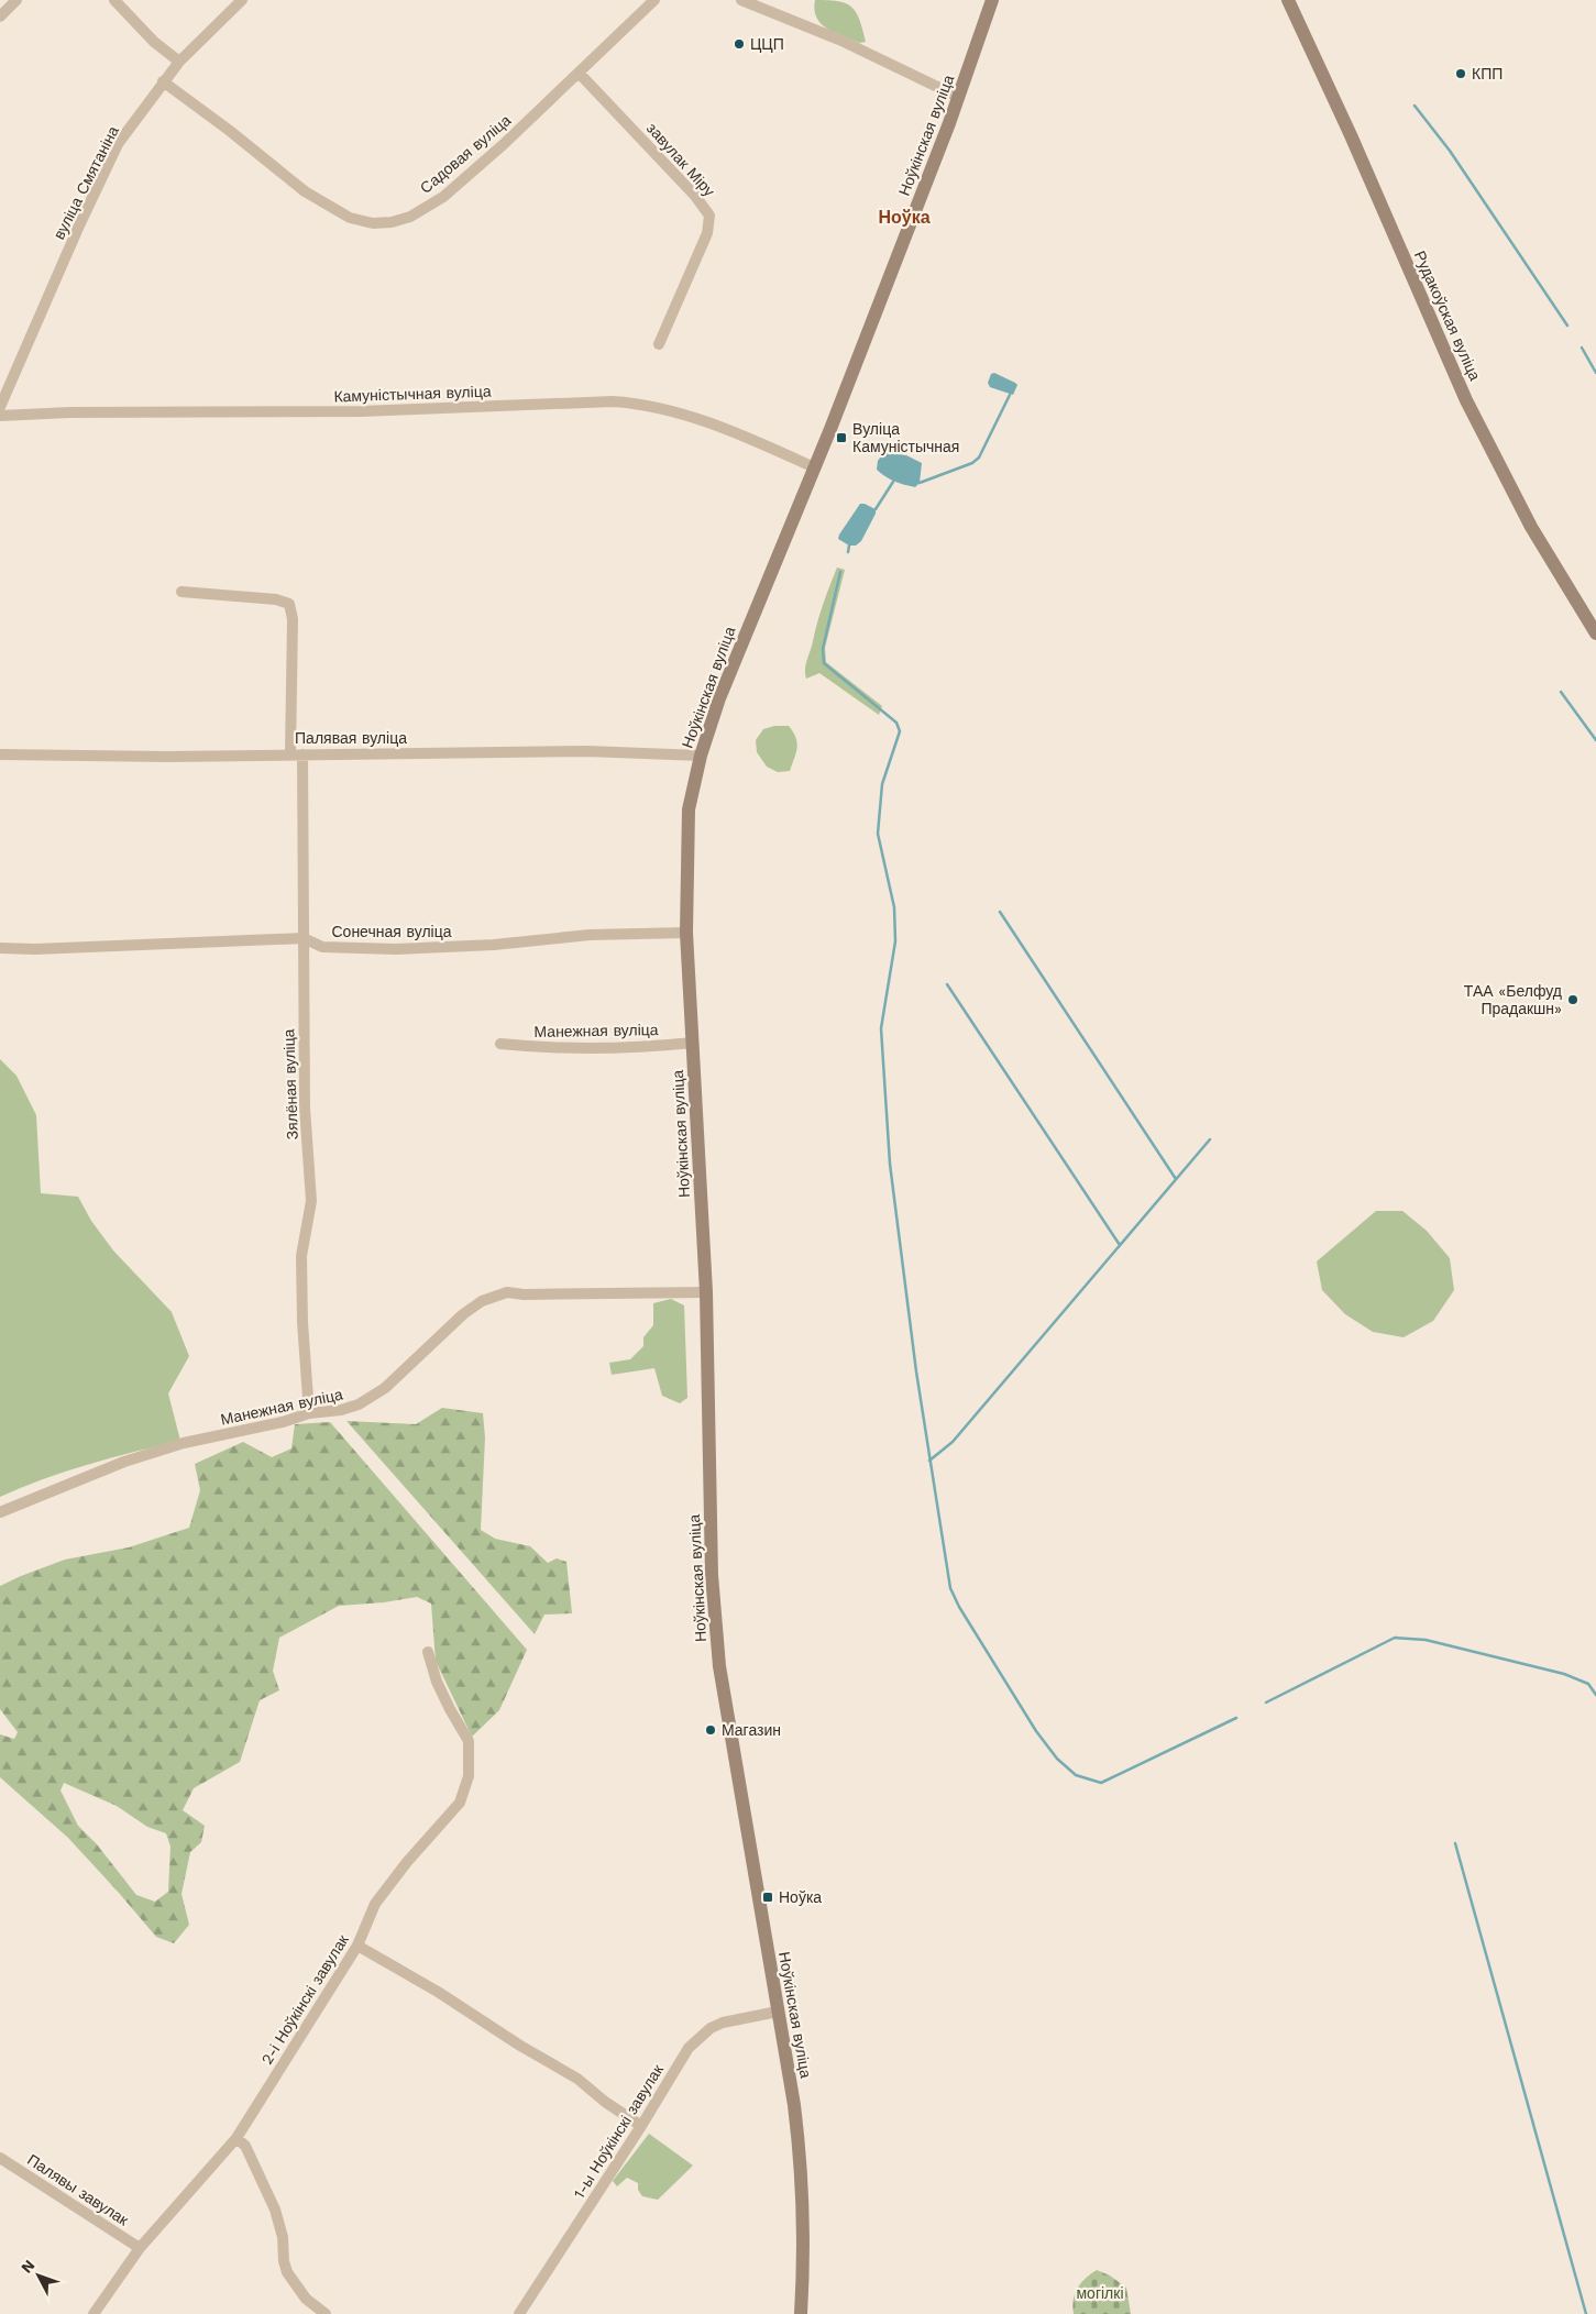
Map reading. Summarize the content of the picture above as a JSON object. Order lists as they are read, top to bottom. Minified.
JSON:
{"streets":{"main road":["Ноўкінская вуліца","Рудакоўская вуліца"],"street":["Садовая вуліца","завулак Міру","вуліца Смятаніна","Камуністычная вуліца","Палявая вуліца","Сонечная вуліца","Манежная вуліца","Зялёная вуліца","2-і Ноўкінскі завулак","1-ы Ноўкінскі завулак","Палявы завулак"]},"crossings":[["Ноўкінская вуліца","Камуністычная вуліца"],["Ноўкінская вуліца","Палявая вуліца"],["Ноўкінская вуліца","Сонечная вуліца"],["Ноўкінская вуліца","Манежная вуліца"],["Ноўкінская вуліца","1-ы Ноўкінскі завулак"],["Садовая вуліца","завулак Міру"],["Садовая вуліца","вуліца Смятаніна"],["Палявая вуліца","Зялёная вуліца"],["Сонечная вуліца","Зялёная вуліца"],["Манежная вуліца","Зялёная вуліца"],["2-і Ноўкінскі завулак","Палявы завулак"]],"districts":["Ноўка"],"parks":["могілкі"],"places":{"other":["ЦЦП","КПП","ТАА «Белфуд Прадакшн»","Магазин"],"transit":["Вуліца Камуністычная","Ноўка"]},"north":"top left"}
